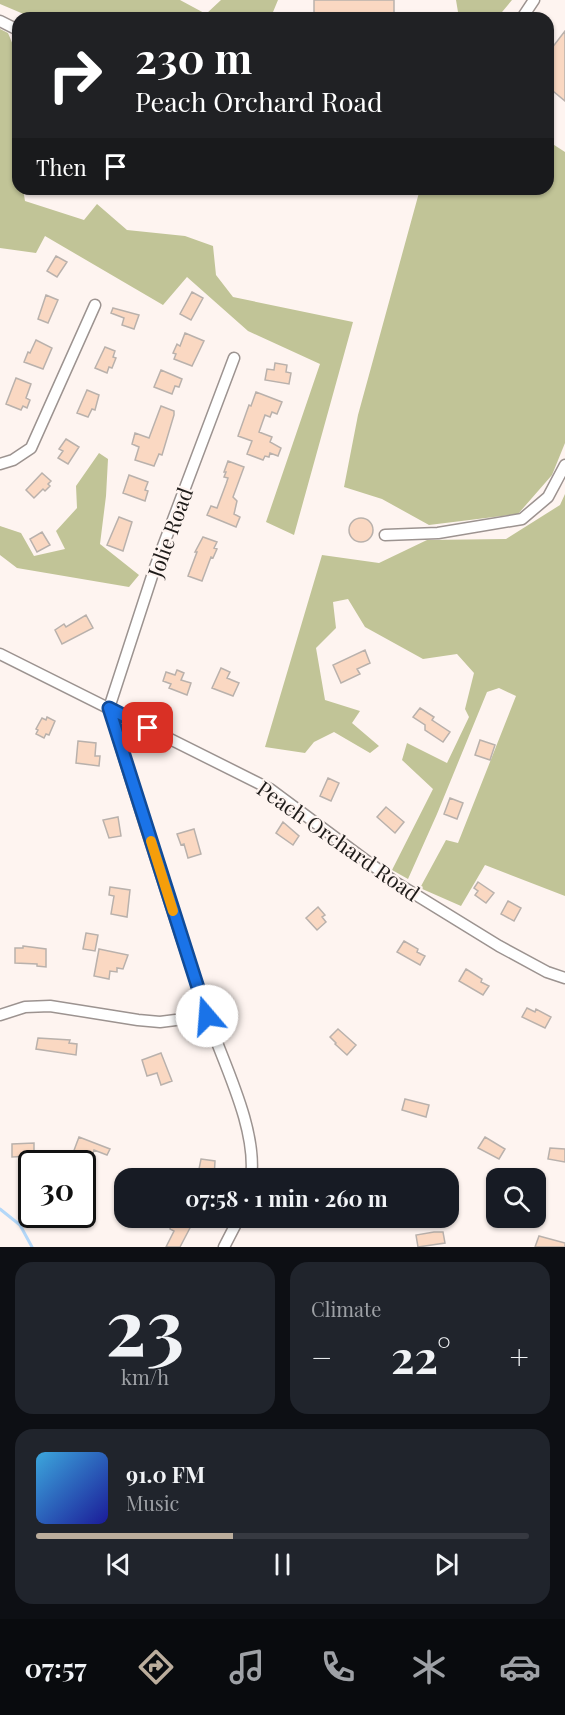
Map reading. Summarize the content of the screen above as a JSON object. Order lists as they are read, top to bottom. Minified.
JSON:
{"streets":{"street":["Jolie Road","Peach Orchard Road"]},"crossings":[["Jolie Road","Peach Orchard Road"]],"page":{"turn":["230 m","Peach Orchard Road"],"then":"Then","limit":"30","trip":"07:58 · 1 min · 260 m","tile":[["23","km/h"],"Climate"],"heat":["−","22°","+"],"song":["91.0 FM","Music"],"tabs":"07:57"}}
